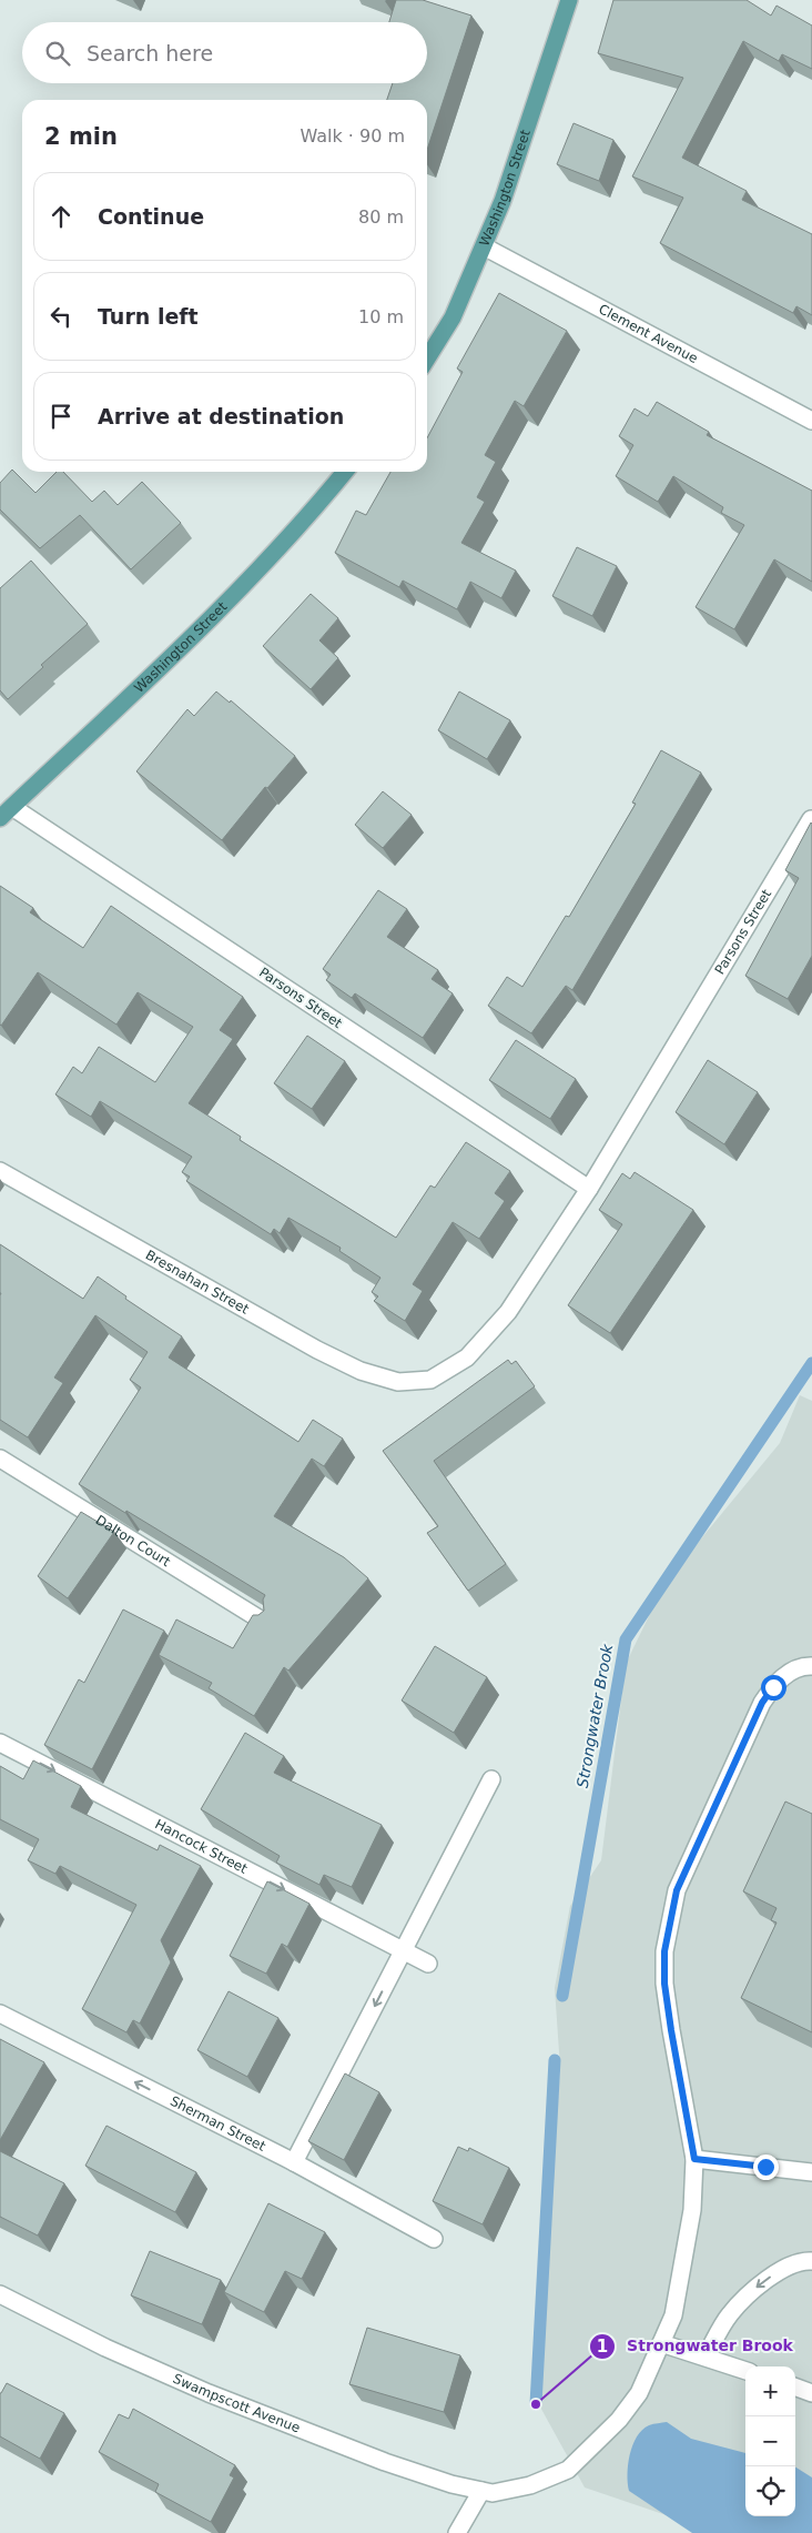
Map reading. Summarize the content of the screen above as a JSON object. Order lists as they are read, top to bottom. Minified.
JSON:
{"streets":{"main road":["Washington Street"],"street":["Clement Avenue","Parsons Street","Bresnahan Street","Dalton Court","Hancock Street","Sherman Street","Swampscott Avenue"]},"crossings":[["Washington Street","Clement Avenue"],["Washington Street","Parsons Street"],["Parsons Street","Bresnahan Street"]],"one_way":["Hancock Street","Sherman Street"],"water":["Strongwater Brook"],"places":["Strongwater Brook"],"page":{"search":"Search here","heading":["2 min","Walk · 90 m"],"list":[["Continue","80 m"],["Turn left","10 m"],"Arrive at destination"],"map_buttons":["+","−"]}}
